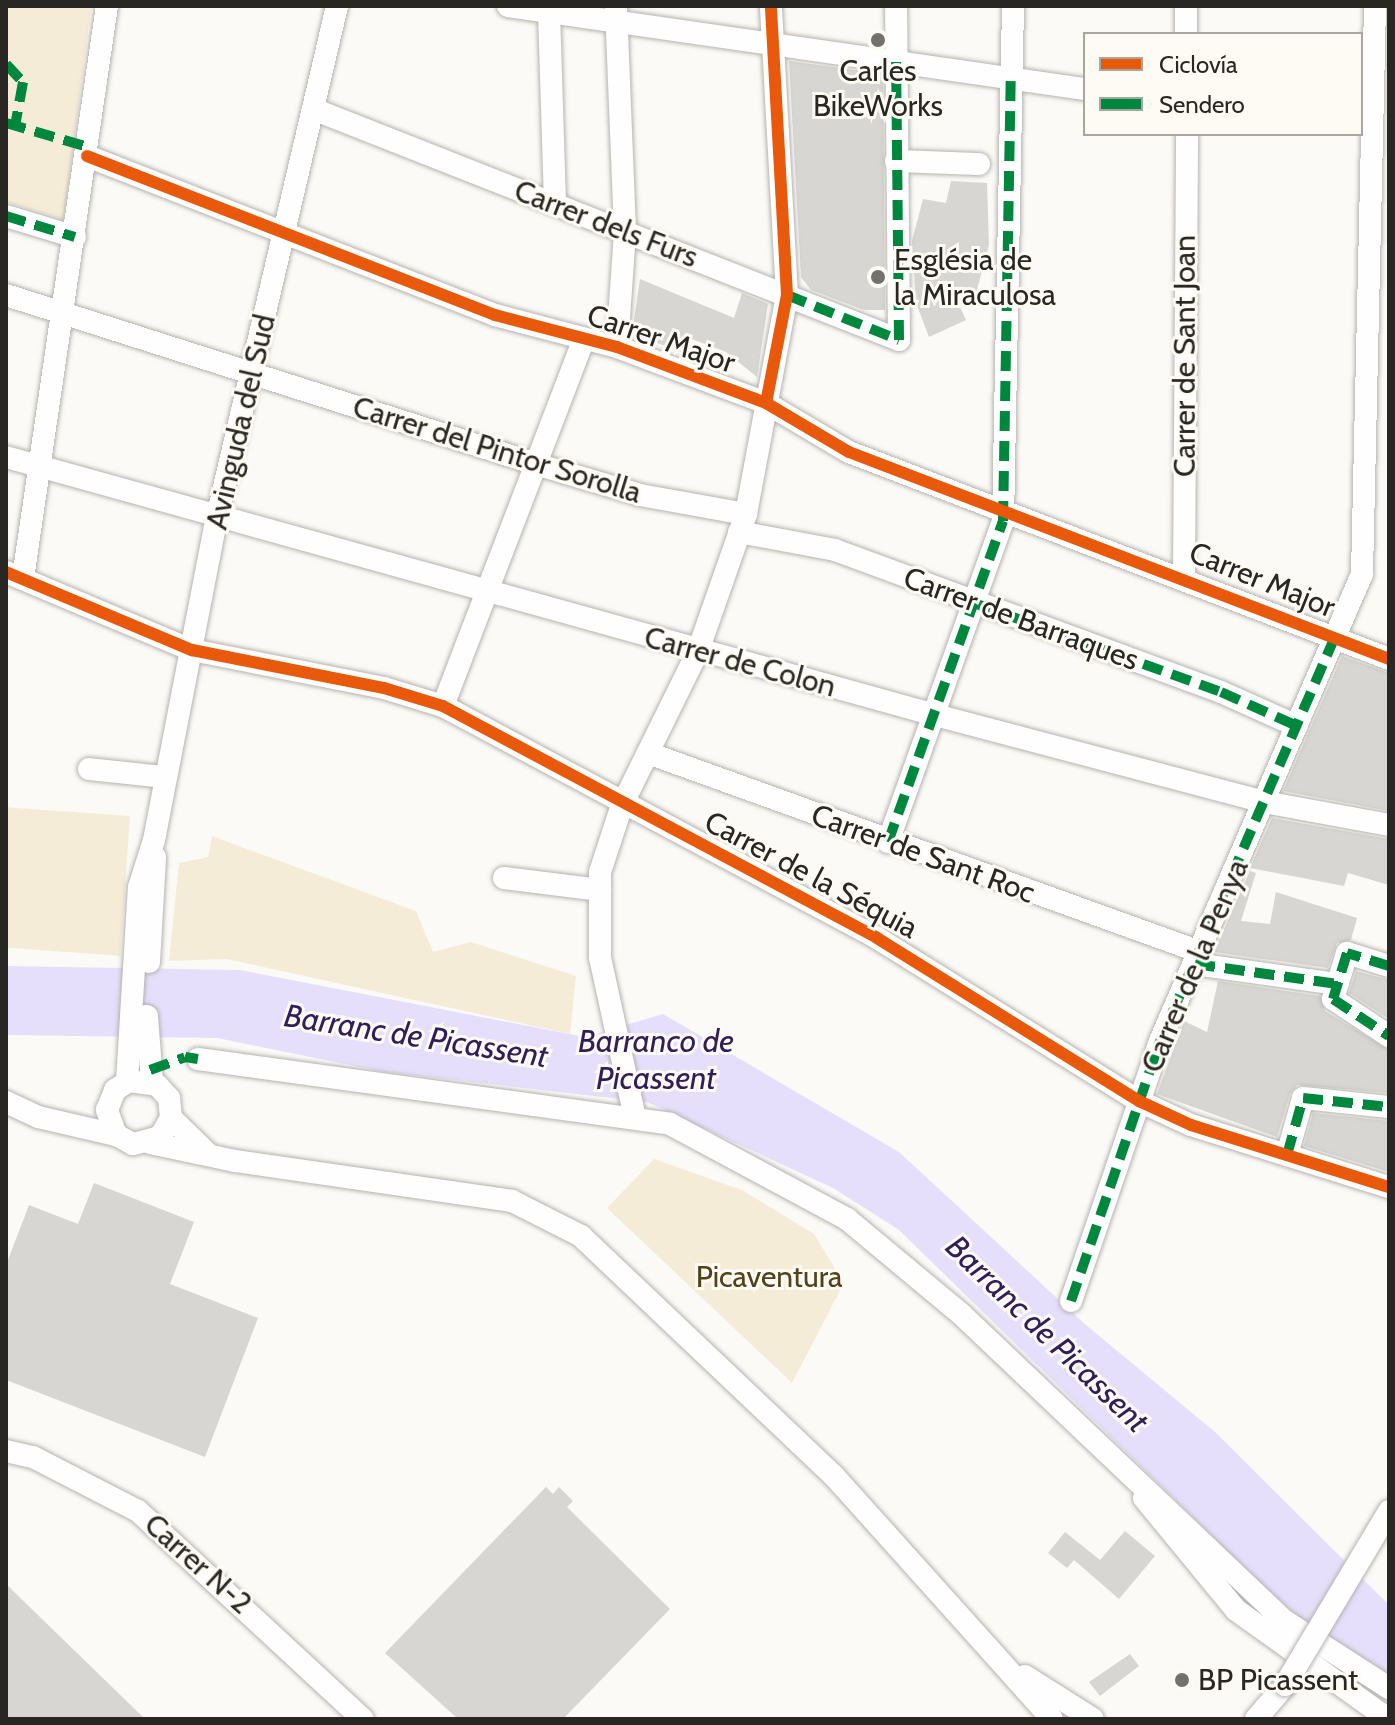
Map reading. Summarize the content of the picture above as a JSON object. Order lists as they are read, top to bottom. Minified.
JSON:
{"streets":{"street":["Carrer dels Furs","Carrer Major","Carrer de Sant Joan","Avinguda del Sud","Carrer del Pintor Sorolla","Carrer de Barraques","Carrer de Colon","Carrer de Sant Roc","Carrer de la Séquia","Carrer de la Penya","Carrer N-2"]},"crossings":[["Carrer dels Furs","Avinguda del Sud"],["Carrer Major","Carrer de Sant Joan"],["Carrer Major","Avinguda del Sud"],["Carrer Major","Carrer de la Penya"],["Avinguda del Sud","Carrer del Pintor Sorolla"],["Avinguda del Sud","Carrer de Colon"],["Avinguda del Sud","Carrer de la Séquia"],["Carrer del Pintor Sorolla","Carrer de Barraques"],["Carrer de Barraques","Carrer de la Penya"],["Carrer de Colon","Carrer de la Penya"],["Carrer de Sant Roc","Carrer de la Penya"],["Carrer de la Séquia","Carrer de la Penya"]],"water":["Barranc de Picassent","Barranco de Picassent"],"parks":["Picaventura"],"places":["Carles BikeWorks","Església de la Miraculosa","BP Picassent"],"legend":["Ciclovía","Sendero"]}
